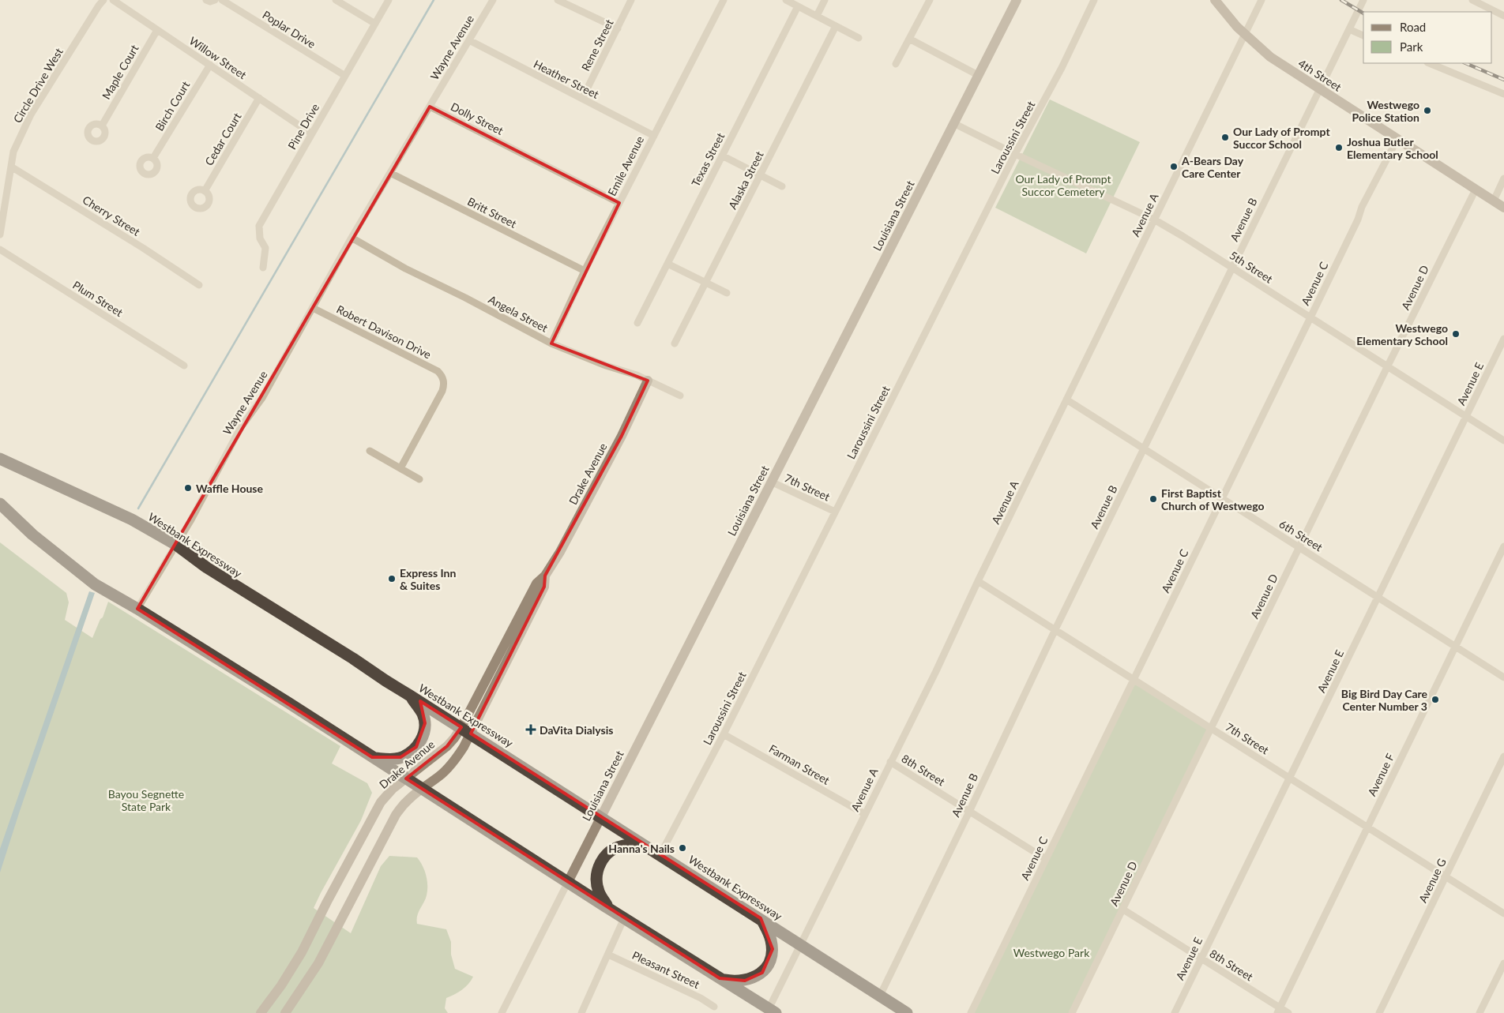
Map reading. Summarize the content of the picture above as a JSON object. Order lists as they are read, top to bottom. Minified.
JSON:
{"streets":{"highway":["Westbank Expressway"],"main road":["4th Street","Louisiana Street","Drake Avenue"],"street":["Poplar Drive","Rene Street","Wayne Avenue","Willow Street","Maple Court","Heather Street","Circle Drive West","Birch Court","Dolly Street","Pine Drive","Laroussini Street","Cedar Court","Texas Street","Emile Avenue","Alaska Street","Britt Street","Avenue A","Cherry Street","Avenue B","5th Street","Avenue C","Avenue D","Plum Street","Angela Street","Robert Davison Drive","Avenue E","7th Street","6th Street","Farman Street","8th Street","Avenue F","Avenue G","Pleasant Street"]},"crossings":[["Poplar Drive","Pine Drive"],["Rene Street","Heather Street"],["Wayne Avenue","Heather Street"],["Wayne Avenue","Dolly Street"],["Wayne Avenue","Britt Street"],["Wayne Avenue","Angela Street"],["Wayne Avenue","Robert Davison Drive"],["Wayne Avenue","Westbank Expressway"],["Willow Street","Maple Court"],["Willow Street","Birch Court"],["Willow Street","Pine Drive"],["Willow Street","Cedar Court"],["4th Street","Avenue A"],["4th Street","Avenue B"],["4th Street","Avenue C"],["4th Street","Avenue D"],["Heather Street","Emile Avenue"],["Circle Drive West","Cherry Street"],["Dolly Street","Emile Avenue"],["Laroussini Street","5th Street"],["Laroussini Street","7th Street"],["Laroussini Street","Westbank Expressway"],["Laroussini Street","Farman Street"],["Emile Avenue","Britt Street"],["Emile Avenue","Angela Street"],["Avenue A","5th Street"],["Avenue A","7th Street"],["Avenue A","6th Street"],["Avenue A","Westbank Expressway"],["Avenue A","Farman Street"],["Avenue A","8th Street"],["Louisiana Street","5th Street"],["Louisiana Street","7th Street"],["Louisiana Street","Westbank Expressway"],["Avenue B","5th Street"],["Avenue B","7th Street"],["Avenue B","6th Street"],["Avenue B","Westbank Expressway"],["Avenue B","8th Street"],["5th Street","Avenue C"],["5th Street","Avenue D"],["5th Street","Avenue E"],["Avenue C","7th Street"],["Avenue C","6th Street"],["Avenue C","8th Street"],["Avenue D","7th Street"],["Avenue D","6th Street"],["Avenue D","8th Street"],["Angela Street","Drake Avenue"],["Avenue E","7th Street"],["Avenue E","6th Street"],["Avenue E","8th Street"],["Drake Avenue","Westbank Expressway"],["7th Street","Avenue F"],["7th Street","Avenue G"],["6th Street","Avenue F"],["8th Street","Avenue F"]],"parks":["Our Lady of Prompt Succor Cemetery","Bayou Segnette State Park","Westwego Park"],"places":{"other":["Westwego Police Station","Our Lady of Prompt Succor School","Joshua Butler Elementary School","A-Bears Day Care Center","Westwego Elementary School","Waffle House","First Baptist Church of Westwego","Express Inn & Suites","Big Bird Day Care Center Number 3","Hanna's Nails"],"health":["DaVita Dialysis"]},"legend":["Road","Park"]}
